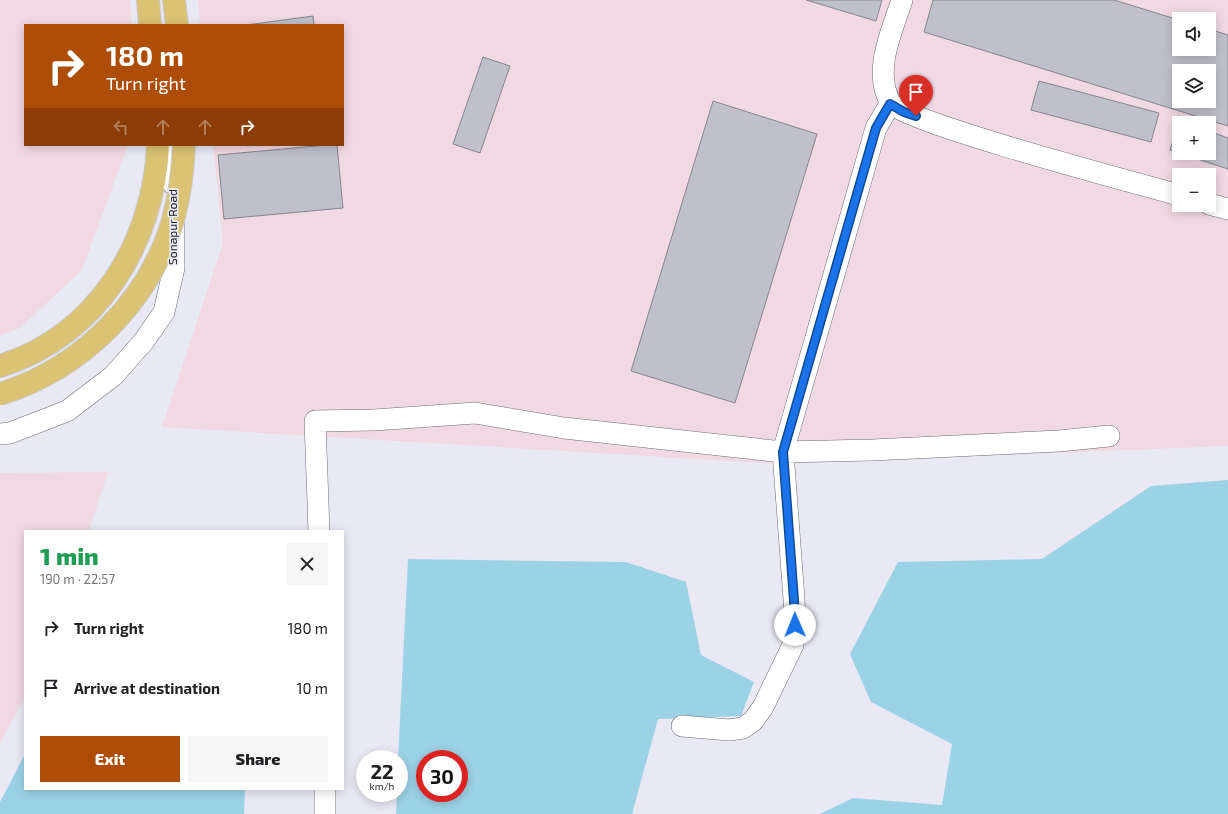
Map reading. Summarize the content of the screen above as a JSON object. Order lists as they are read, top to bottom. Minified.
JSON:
{"streets":{"street":["Sonapur Road"]},"page":{"map_buttons":["+","−"],"turn":["180 m","Turn right"],"heading":["1 min","190 m · 22:57"],"list":[{"name":"Turn right","value":"180 m"},{"name":"Arrive at destination","value":"10 m"}],"buttons":["Exit","Share"],"speed":"22 km/h","limit":"30"}}
